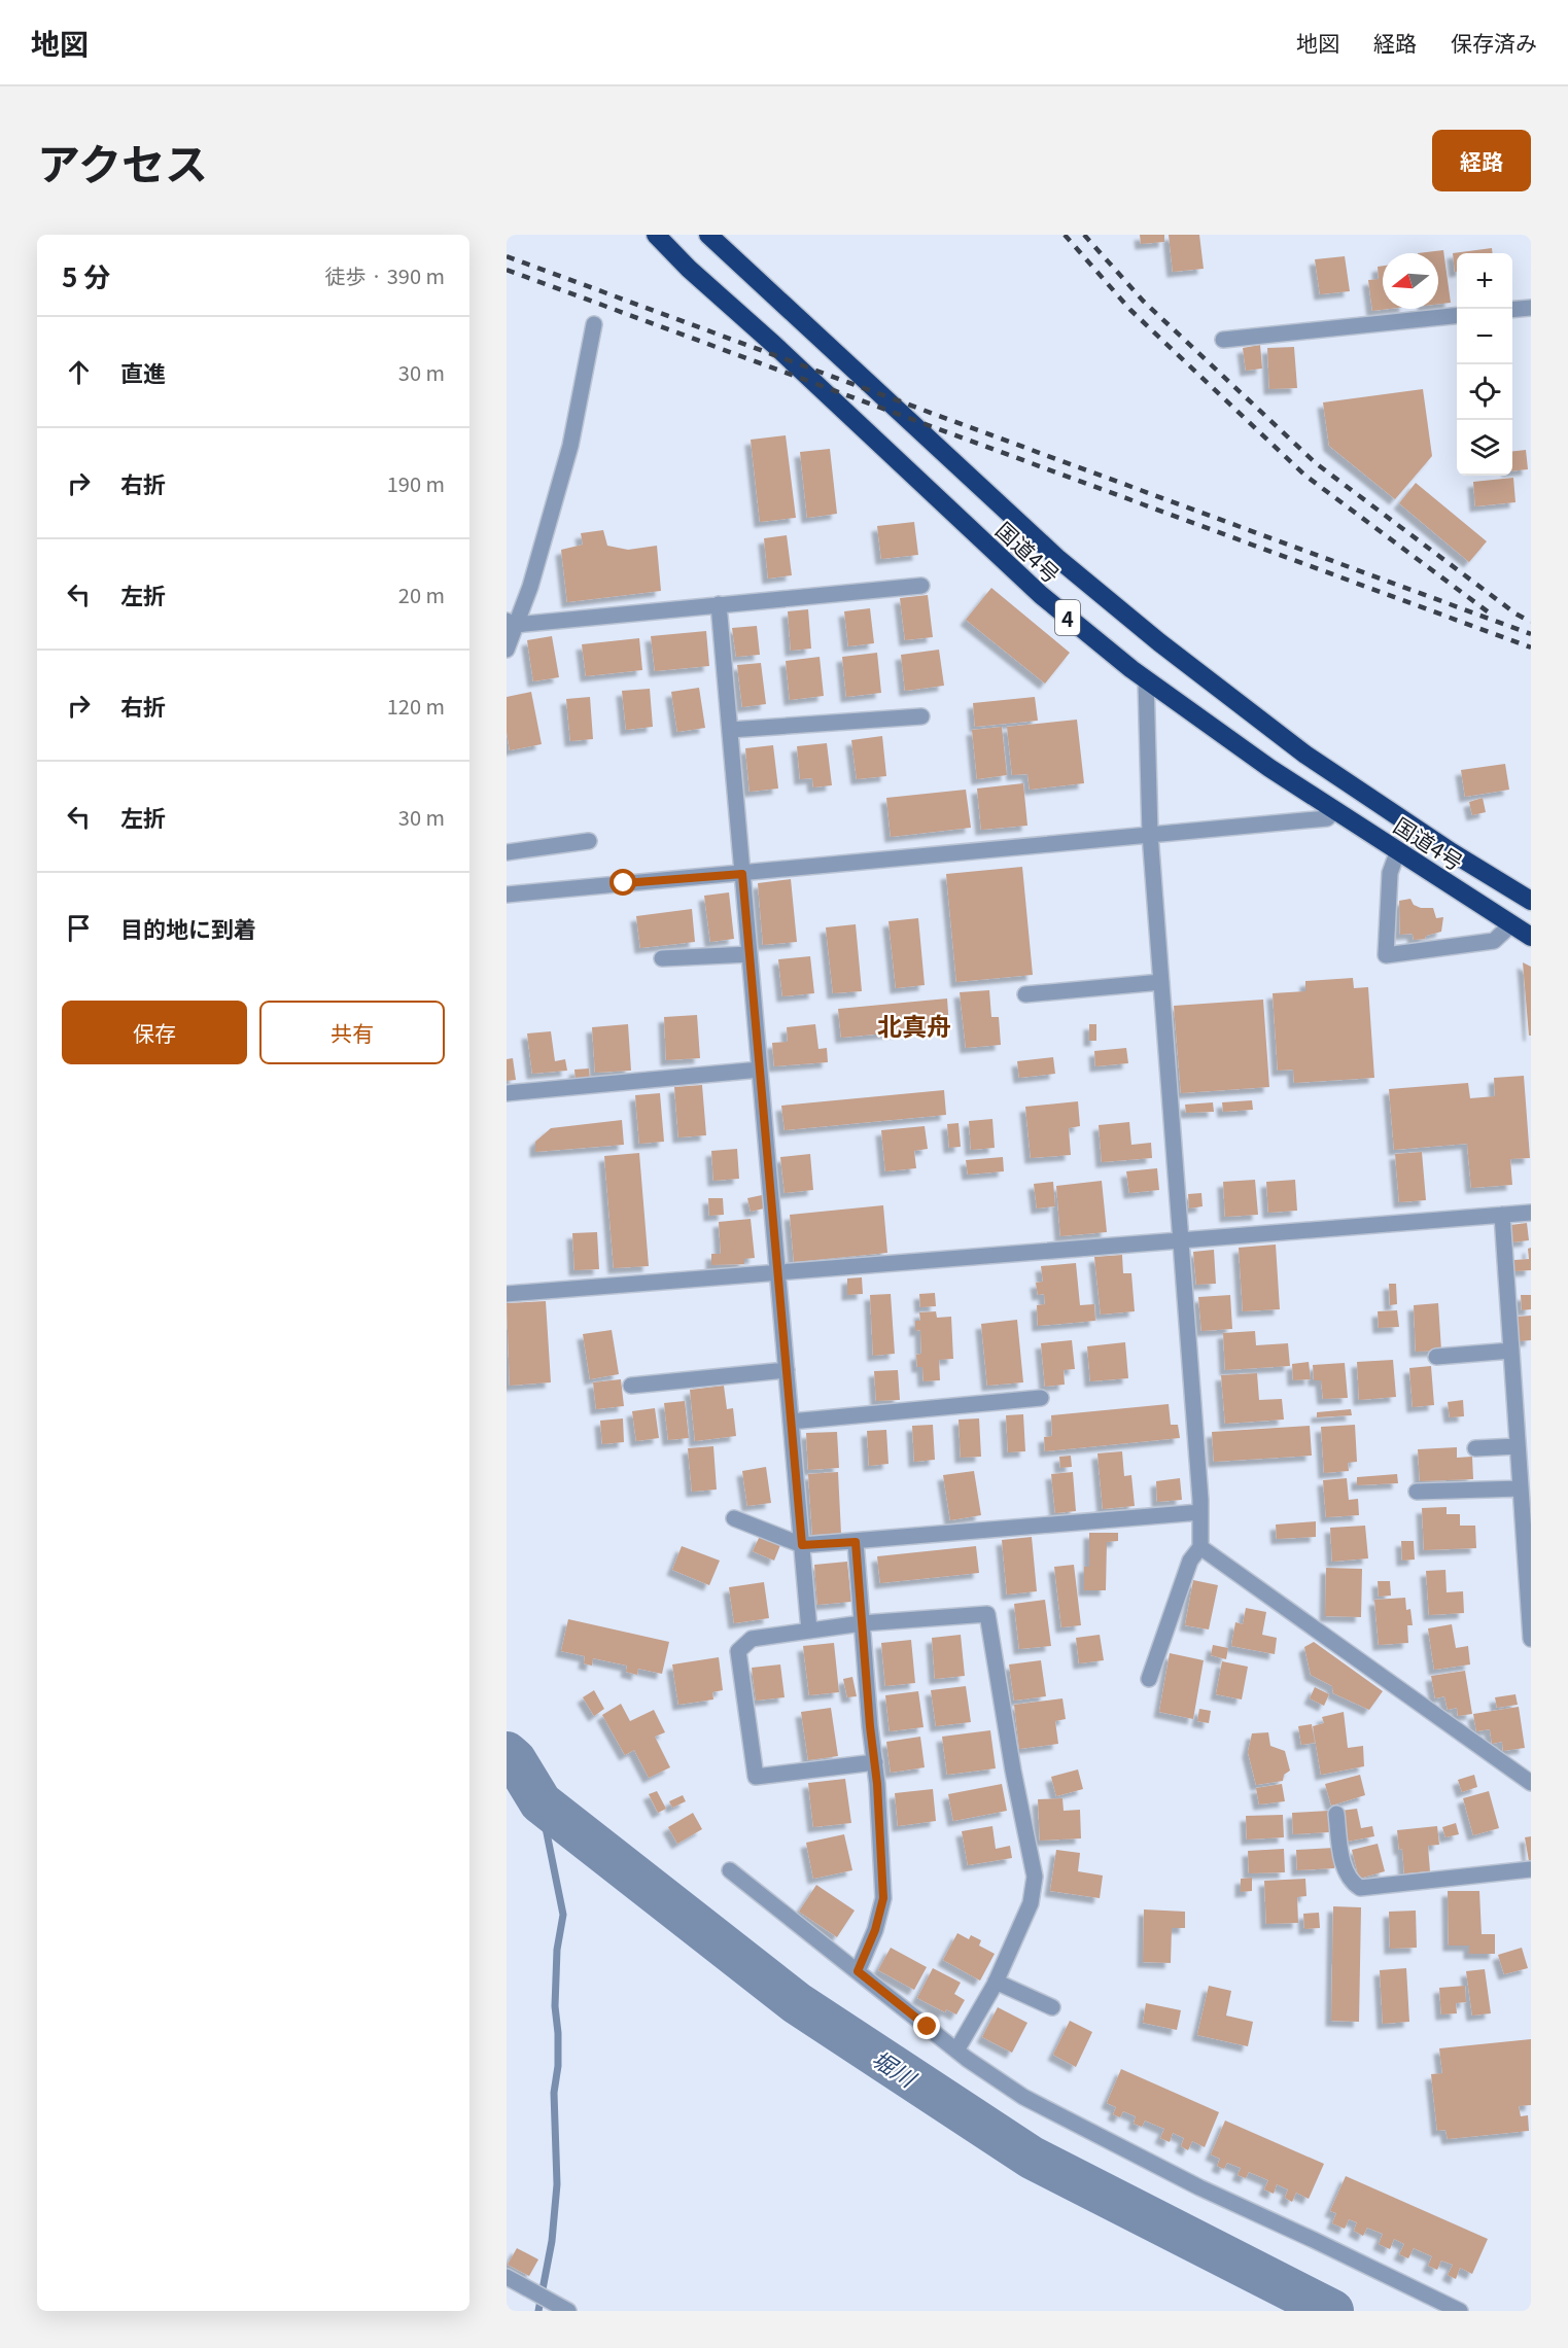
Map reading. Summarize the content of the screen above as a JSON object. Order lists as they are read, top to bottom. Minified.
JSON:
{"streets":{"highway":["国道4号","4"]},"districts":["北真舟"],"water":["堀川"],"north":"left","page":{"header":"地図","nav":["地図","経路","保存済み"],"title":"アクセス","buttons":["経路",["保存","共有"]],"heading":["5 分","徒歩 · 390 m"],"map_buttons":["+","−"],"list":[["直進","30 m"],["右折","190 m"],["左折","20 m"],["右折","120 m"],["左折","30 m"],"目的地に到着"]}}
